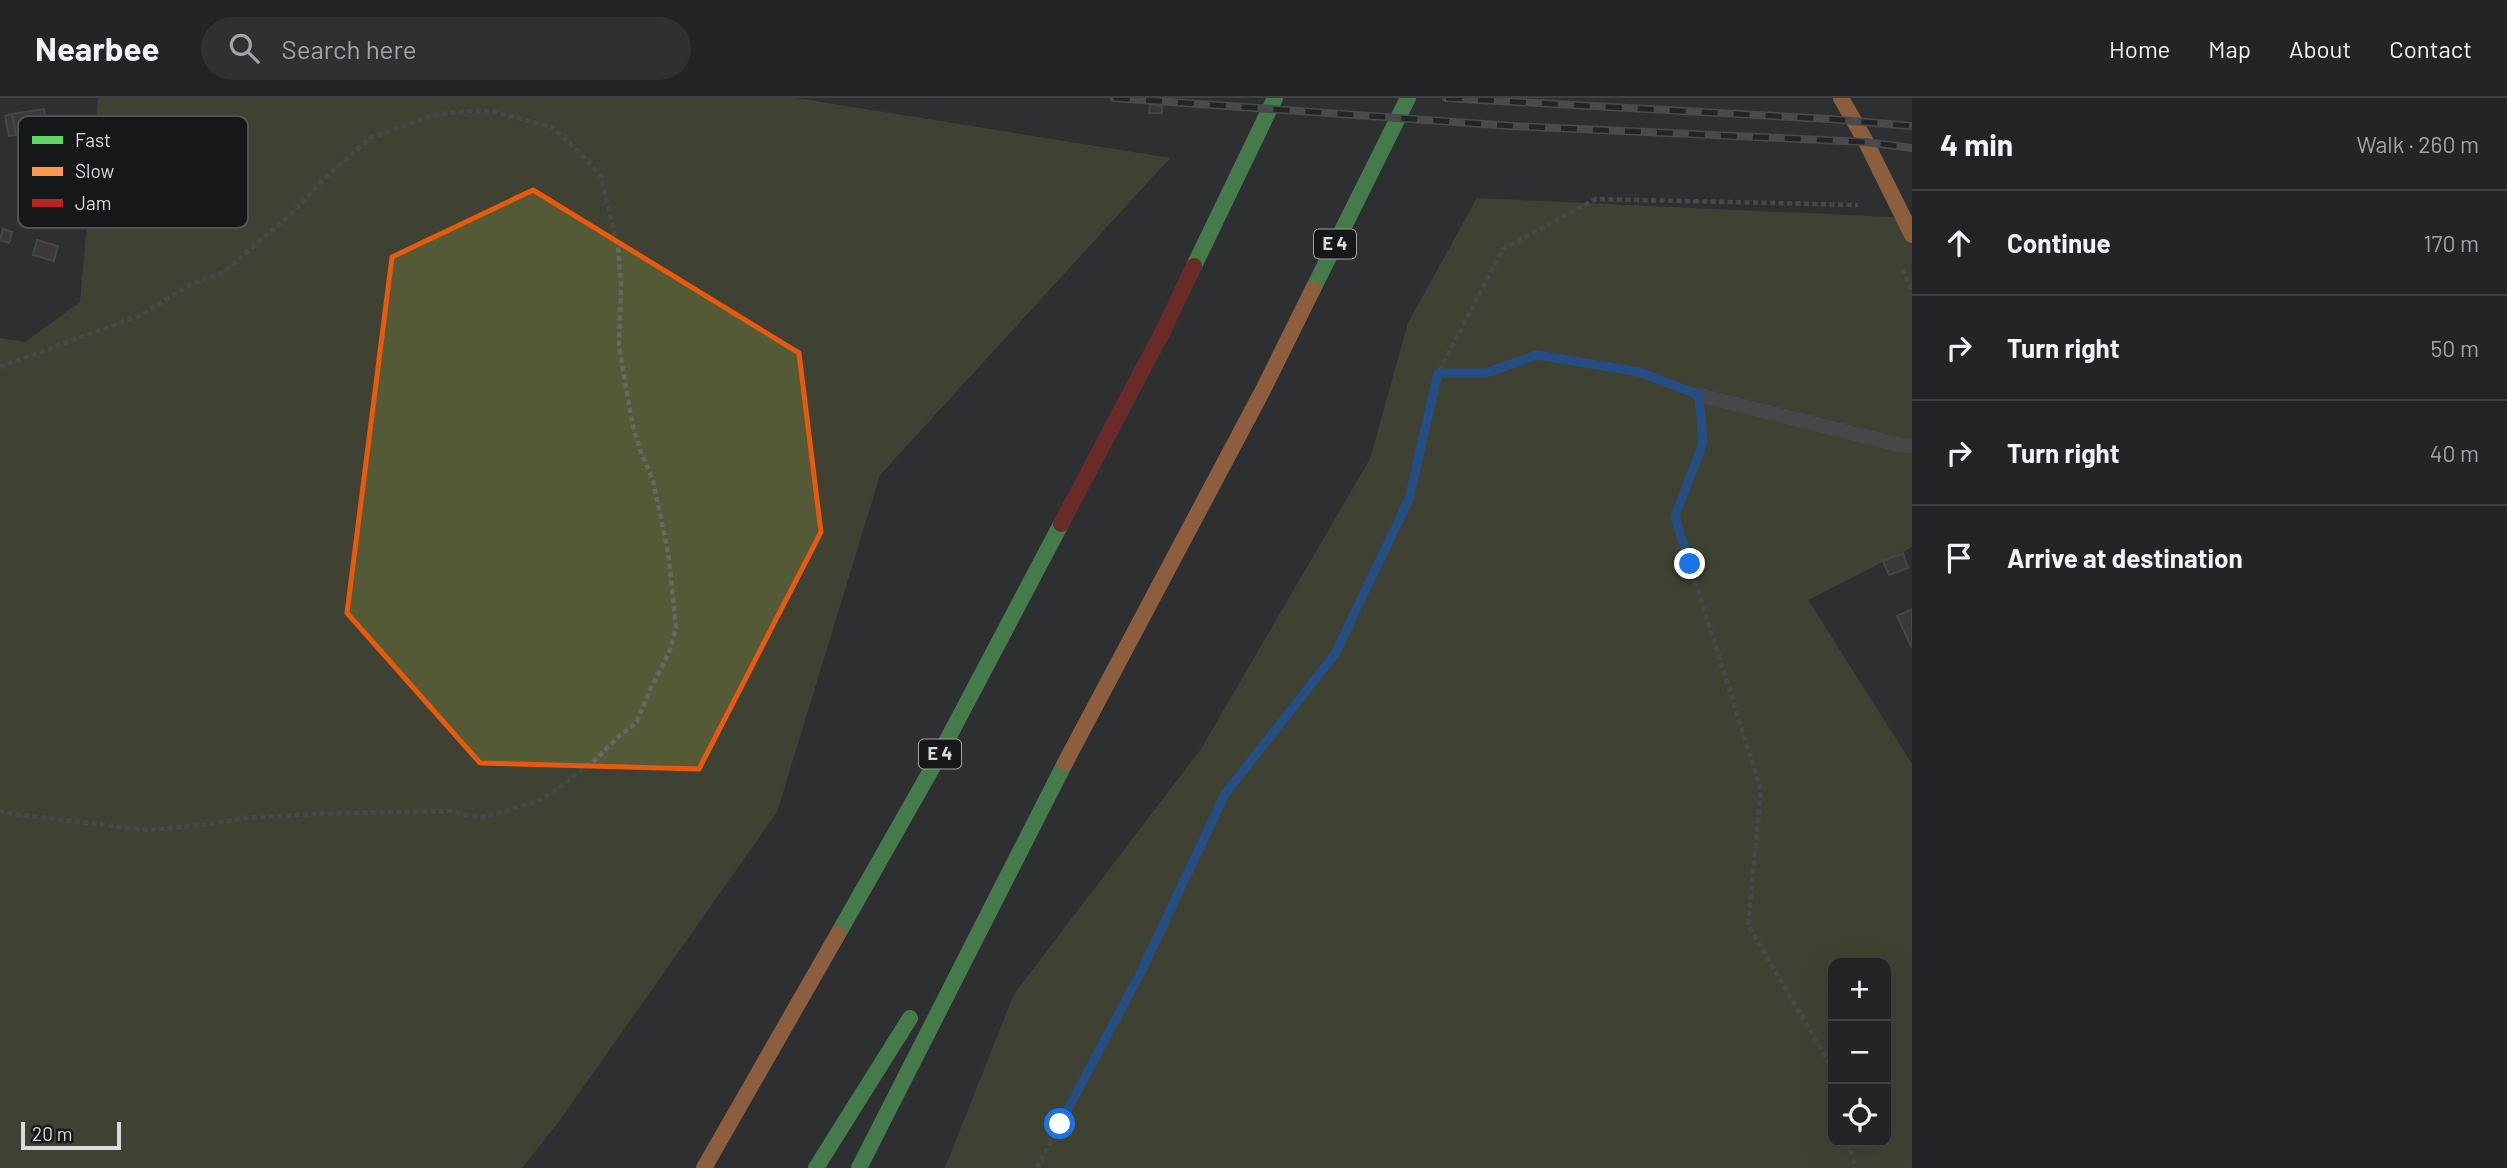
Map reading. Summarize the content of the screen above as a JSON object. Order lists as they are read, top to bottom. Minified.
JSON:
{"streets":{"main road":["E 4"]},"legend":["Fast","Slow","Jam"],"scale_bar":"20 m","page":{"header":"Nearbee","search":"Search here","nav":["Home","Map","About","Contact"],"heading":["4 min","Walk · 260 m"],"list":[["Continue","170 m"],["Turn right","50 m"],["Turn right","40 m"],"Arrive at destination"],"map_buttons":["+","−"],"scale":"20 m"}}
